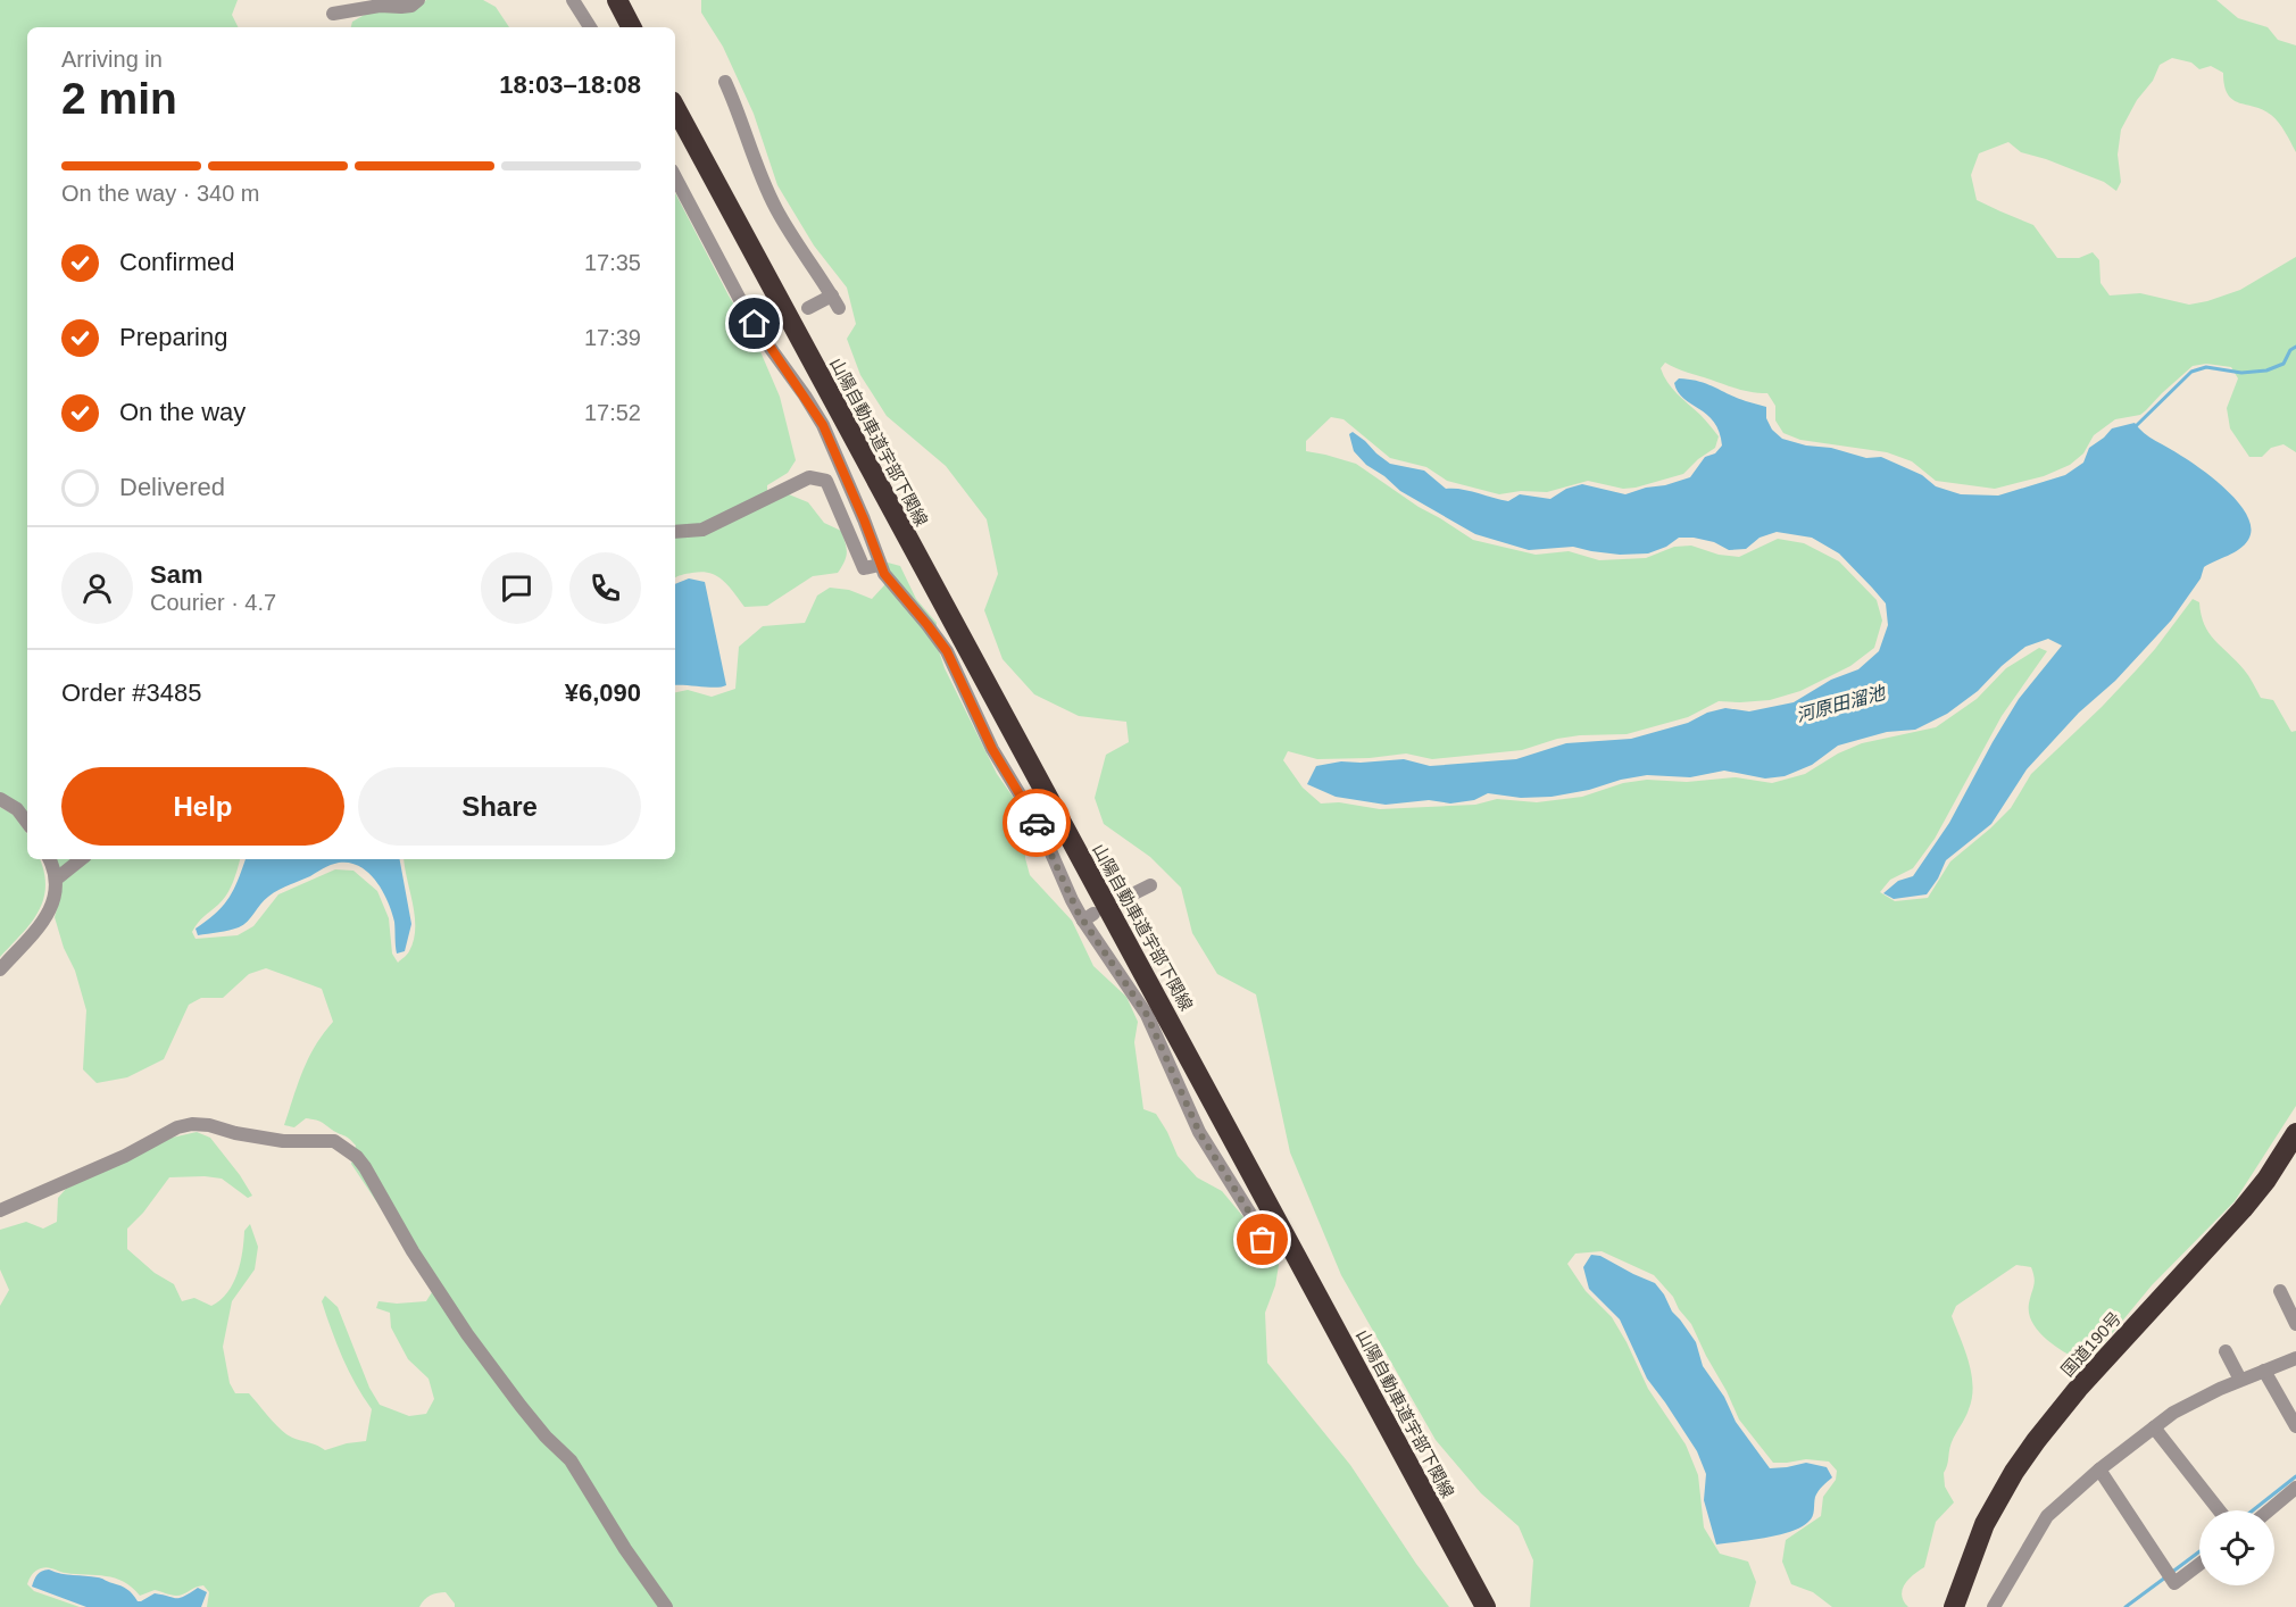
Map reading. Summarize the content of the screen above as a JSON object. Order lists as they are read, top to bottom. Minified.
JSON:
{"streets":{"highway":["山陽自動車道宇部下関線","国道190号"]},"water":["河原田溜池"],"page":{"heading":["2 min","Arriving in","18:03–18:08"],"panel":["Sam","Courier · 4.7","Order #3485","¥6,090"],"bar":"On the way · 340 m","list":[["Confirmed","17:35"],["Preparing","17:39"],["On the way","17:52"],"Delivered"],"buttons":["Help","Share"]}}
